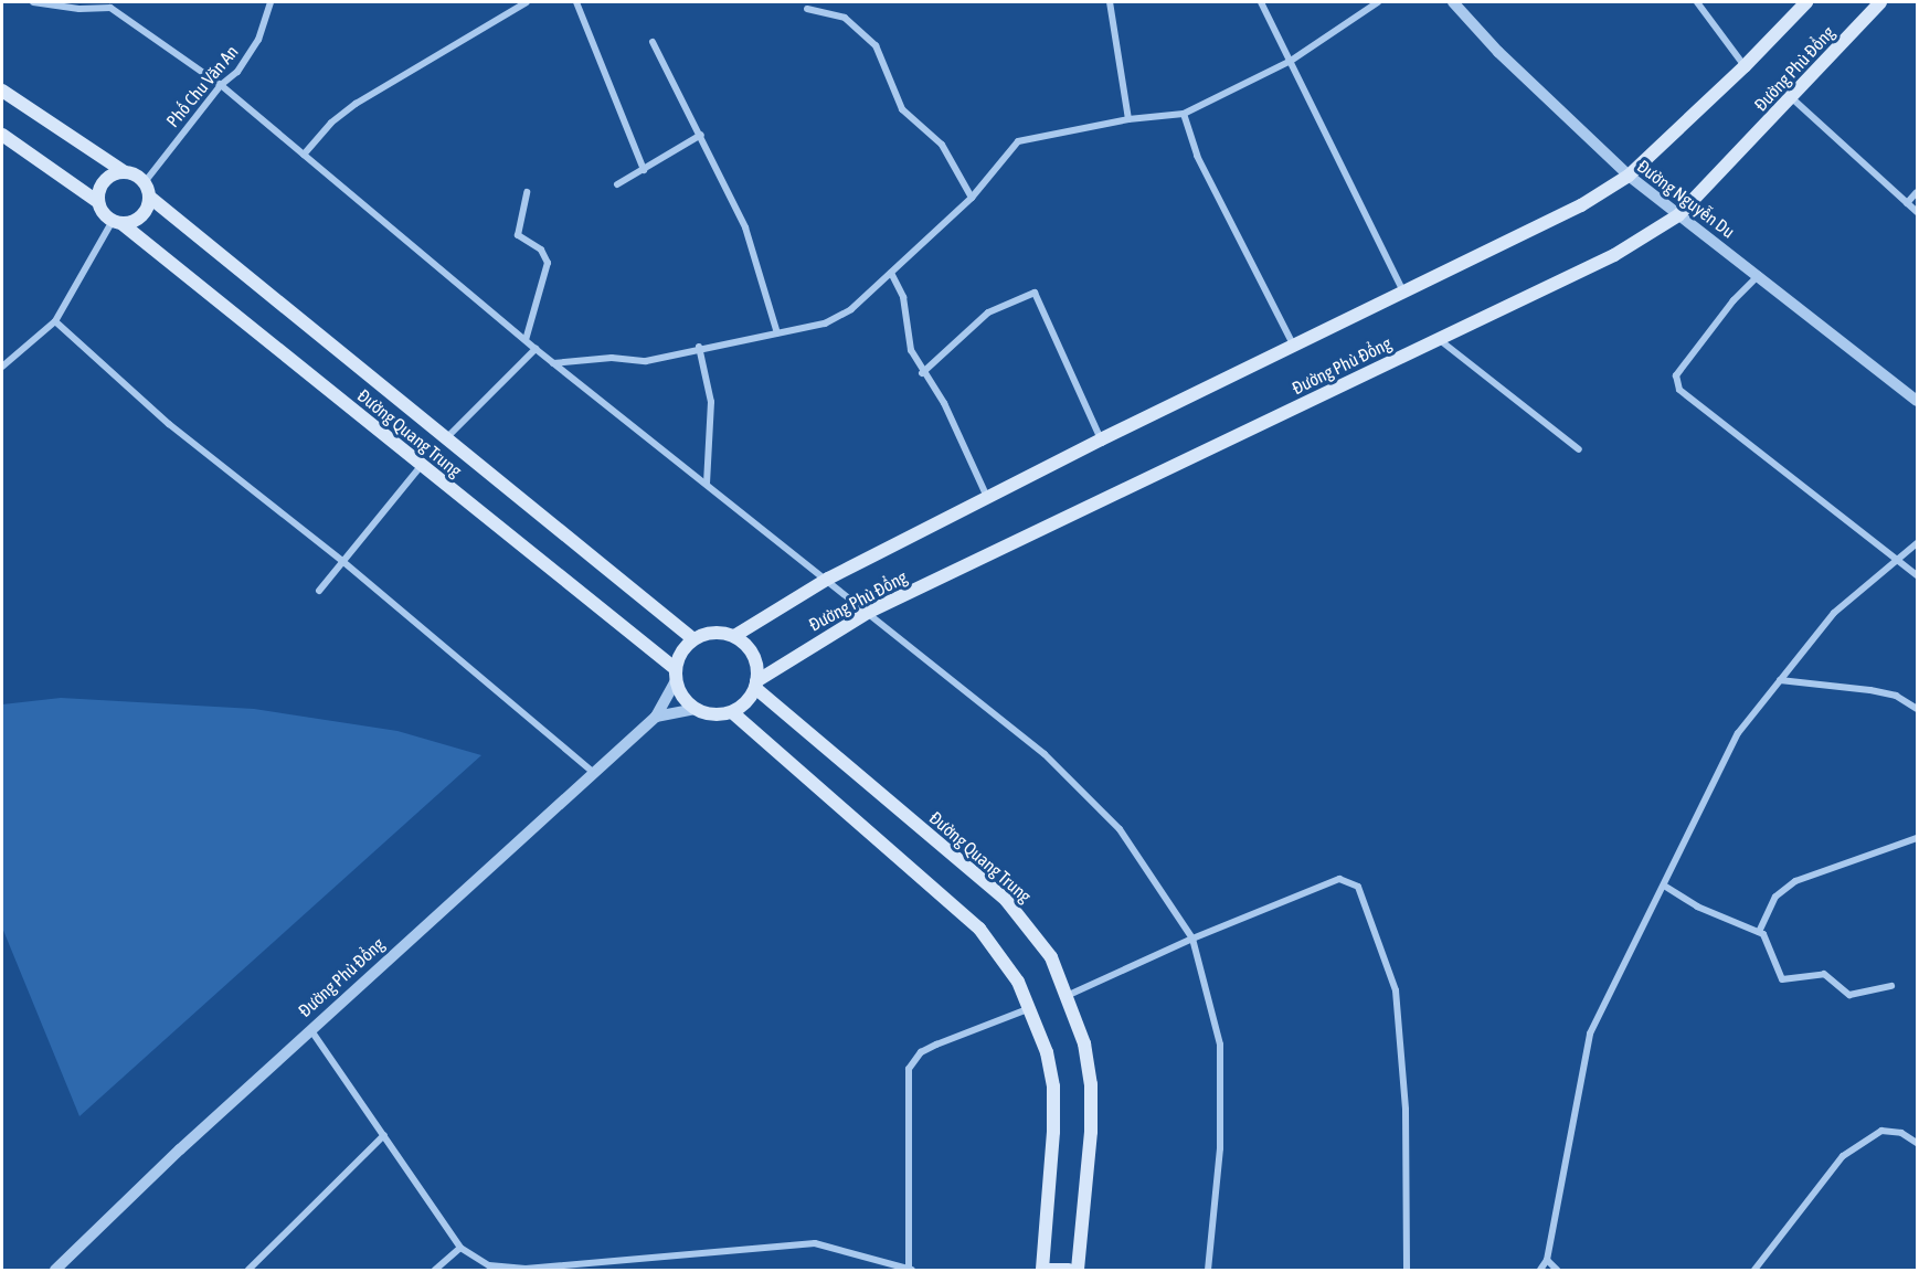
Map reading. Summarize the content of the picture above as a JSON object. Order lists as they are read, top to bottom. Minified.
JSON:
{"streets":{"main road":["Đường Phù Đổng","Đường Quang Trung"],"street":["Phố Chu Văn An","Đường Nguyễn Du"]},"crossings":[["Đường Phù Đổng","Đường Nguyễn Du"],["Đường Phù Đổng","Đường Quang Trung"],["Phố Chu Văn An","Đường Quang Trung"]]}
